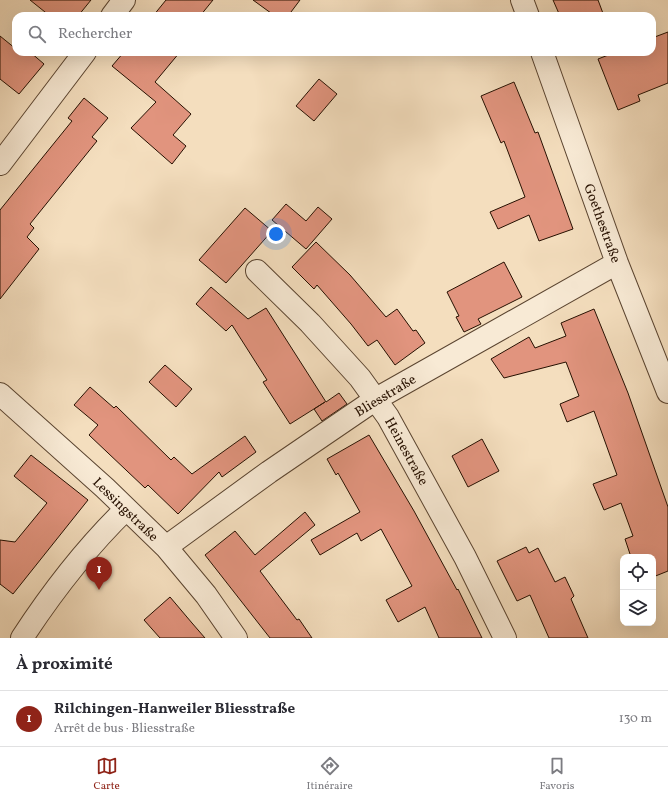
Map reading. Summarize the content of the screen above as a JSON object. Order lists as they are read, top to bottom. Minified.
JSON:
{"streets":{"street":["Goethestraße","Bliesstraße","Heinestraße","Lessingstraße"]},"crossings":[["Goethestraße","Bliesstraße"],["Bliesstraße","Heinestraße"],["Bliesstraße","Lessingstraße"]],"page":{"search":"Rechercher","pins":"1","heading":"À proximité","list":[{"mark":"1","name":"Rilchingen-Hanweiler Bliesstraße","note":"Arrêt de bus · Bliesstraße","value":"130 m"}],"nav":["Carte","Itinéraire","Favoris"]}}
